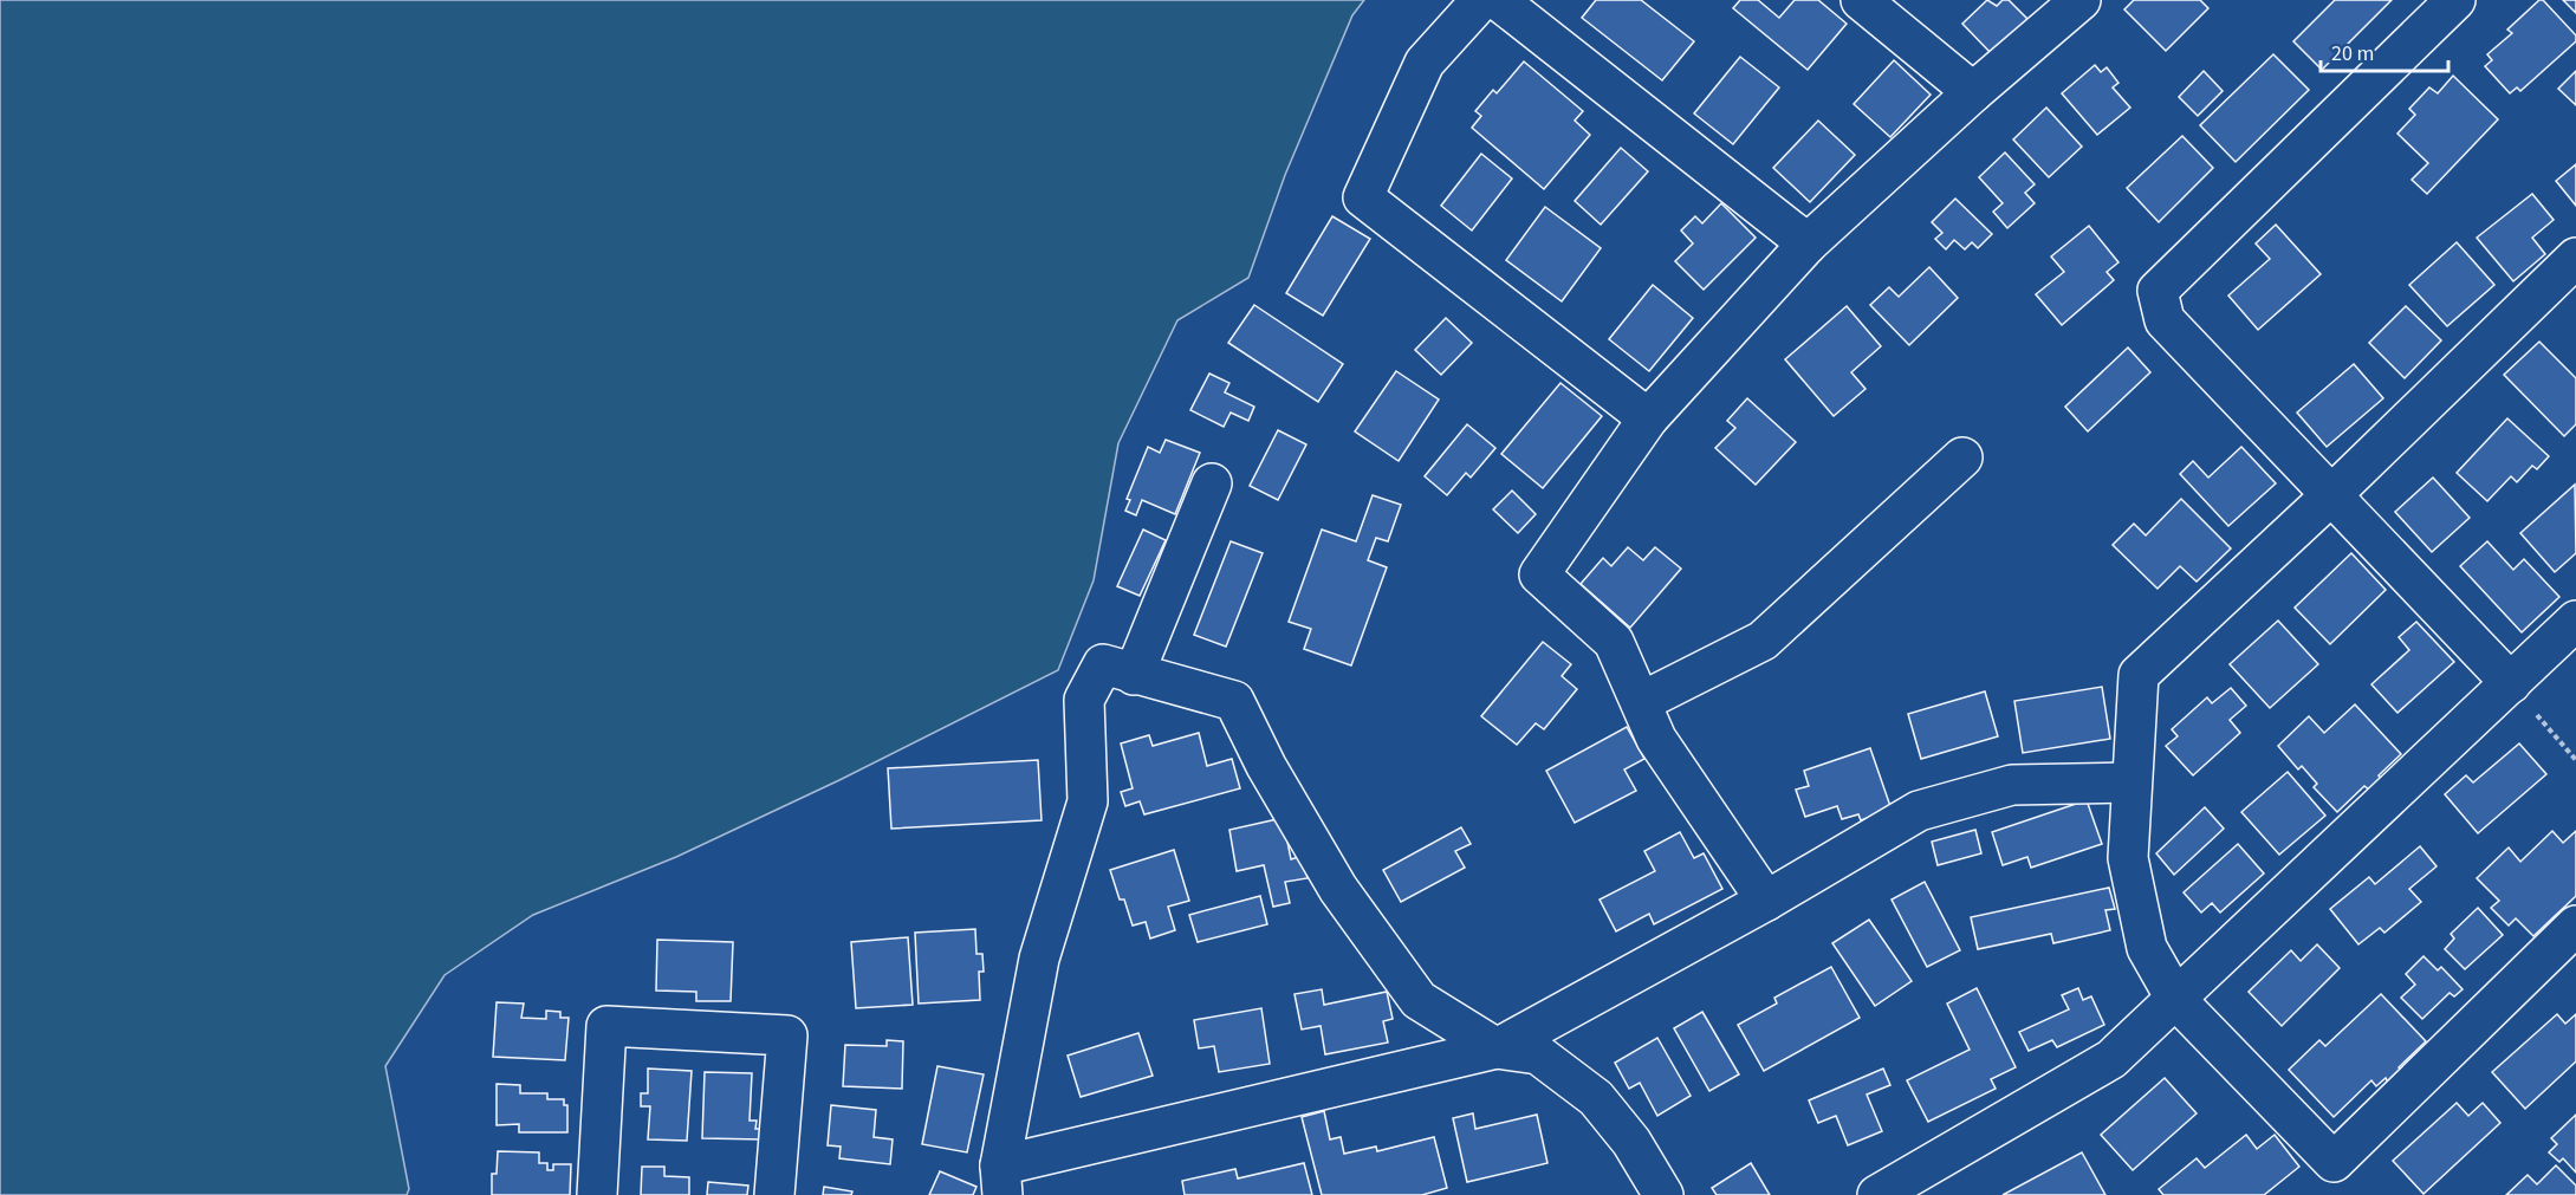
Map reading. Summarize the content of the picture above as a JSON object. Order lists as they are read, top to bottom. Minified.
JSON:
{"scale_bar":"20 m"}
